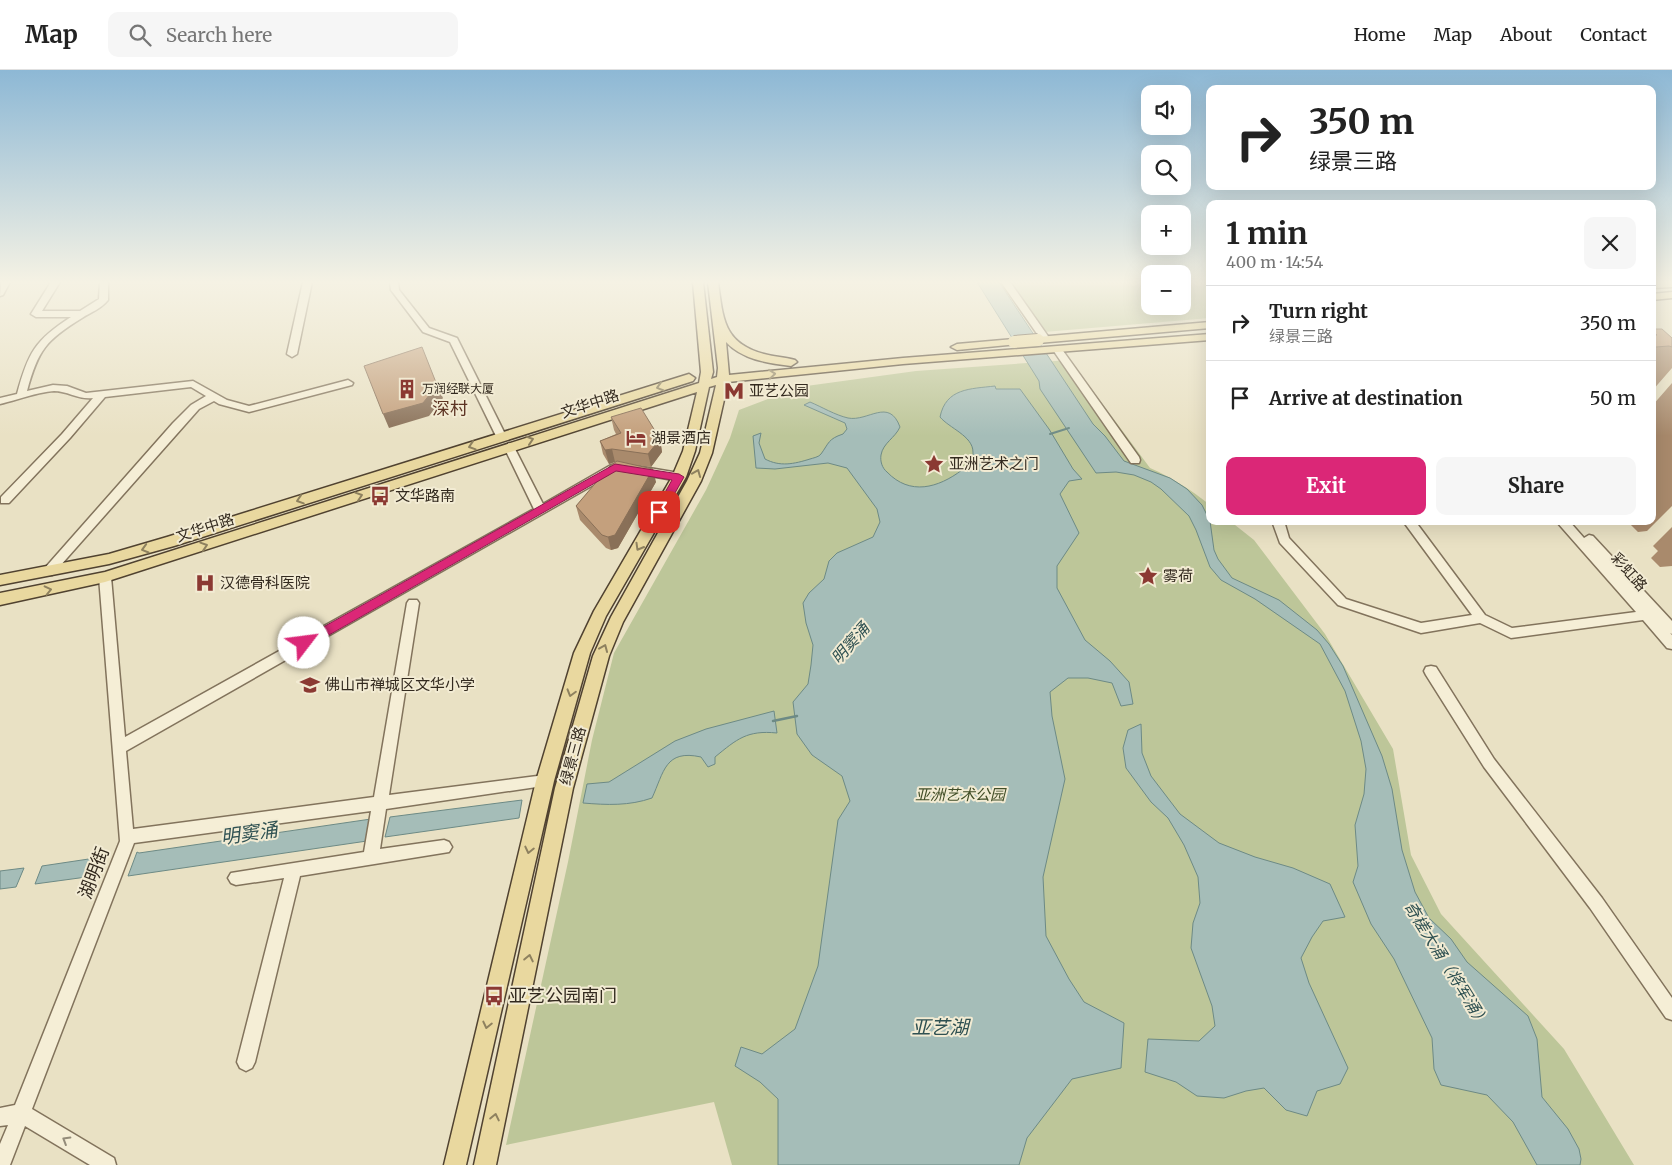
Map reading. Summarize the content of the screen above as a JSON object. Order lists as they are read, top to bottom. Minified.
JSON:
{"streets":{"main road":["文华中路","绿景三路"],"street":["彩虹路","湖明街"]},"crossings":[["文华中路","绿景三路"],["文华中路","湖明街"]],"districts":["深村"],"water":["明窦涌","奇槎大涌（将军涌）","亚艺湖"],"parks":["亚洲艺术公园"],"places":{"building":["万润经联大厦"],"metro station":["亚艺公园"],"hotel":["湖景酒店"],"place":["亚洲艺术之门","雾荷"],"bus stop":["文华路南","亚艺公园南门"],"hospital":["汉德骨科医院"],"school or university":["佛山市禅城区文华小学"]},"page":{"header":"Map","search":"Search here","nav":["Home","Map","About","Contact"],"map_buttons":["+","−"],"turn":["350 m","绿景三路"],"heading":["1 min","400 m · 14:54"],"list":[{"name":"Turn right","note":"绿景三路","value":"350 m"},{"name":"Arrive at destination","value":"50 m"}],"buttons":["Exit","Share"]}}
